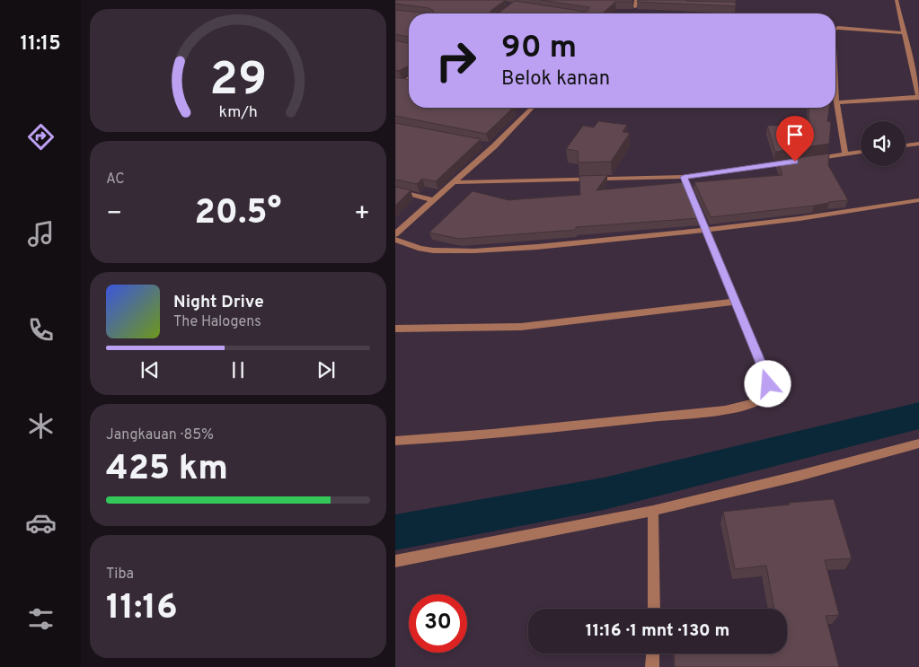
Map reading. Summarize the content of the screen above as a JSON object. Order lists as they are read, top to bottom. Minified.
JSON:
{"page":{"tabs":"11:15","turn":["90 m","Belok kanan"],"tile":["AC",["Jangkauan · 85%","425 km"],["Tiba","11:16"]],"heat":["−","20.5°","+"],"song":["Night Drive","The Halogens"],"limit":"30","trip":"11:16 · 1 mnt · 130 m","gauge":["29","km/h"]}}
